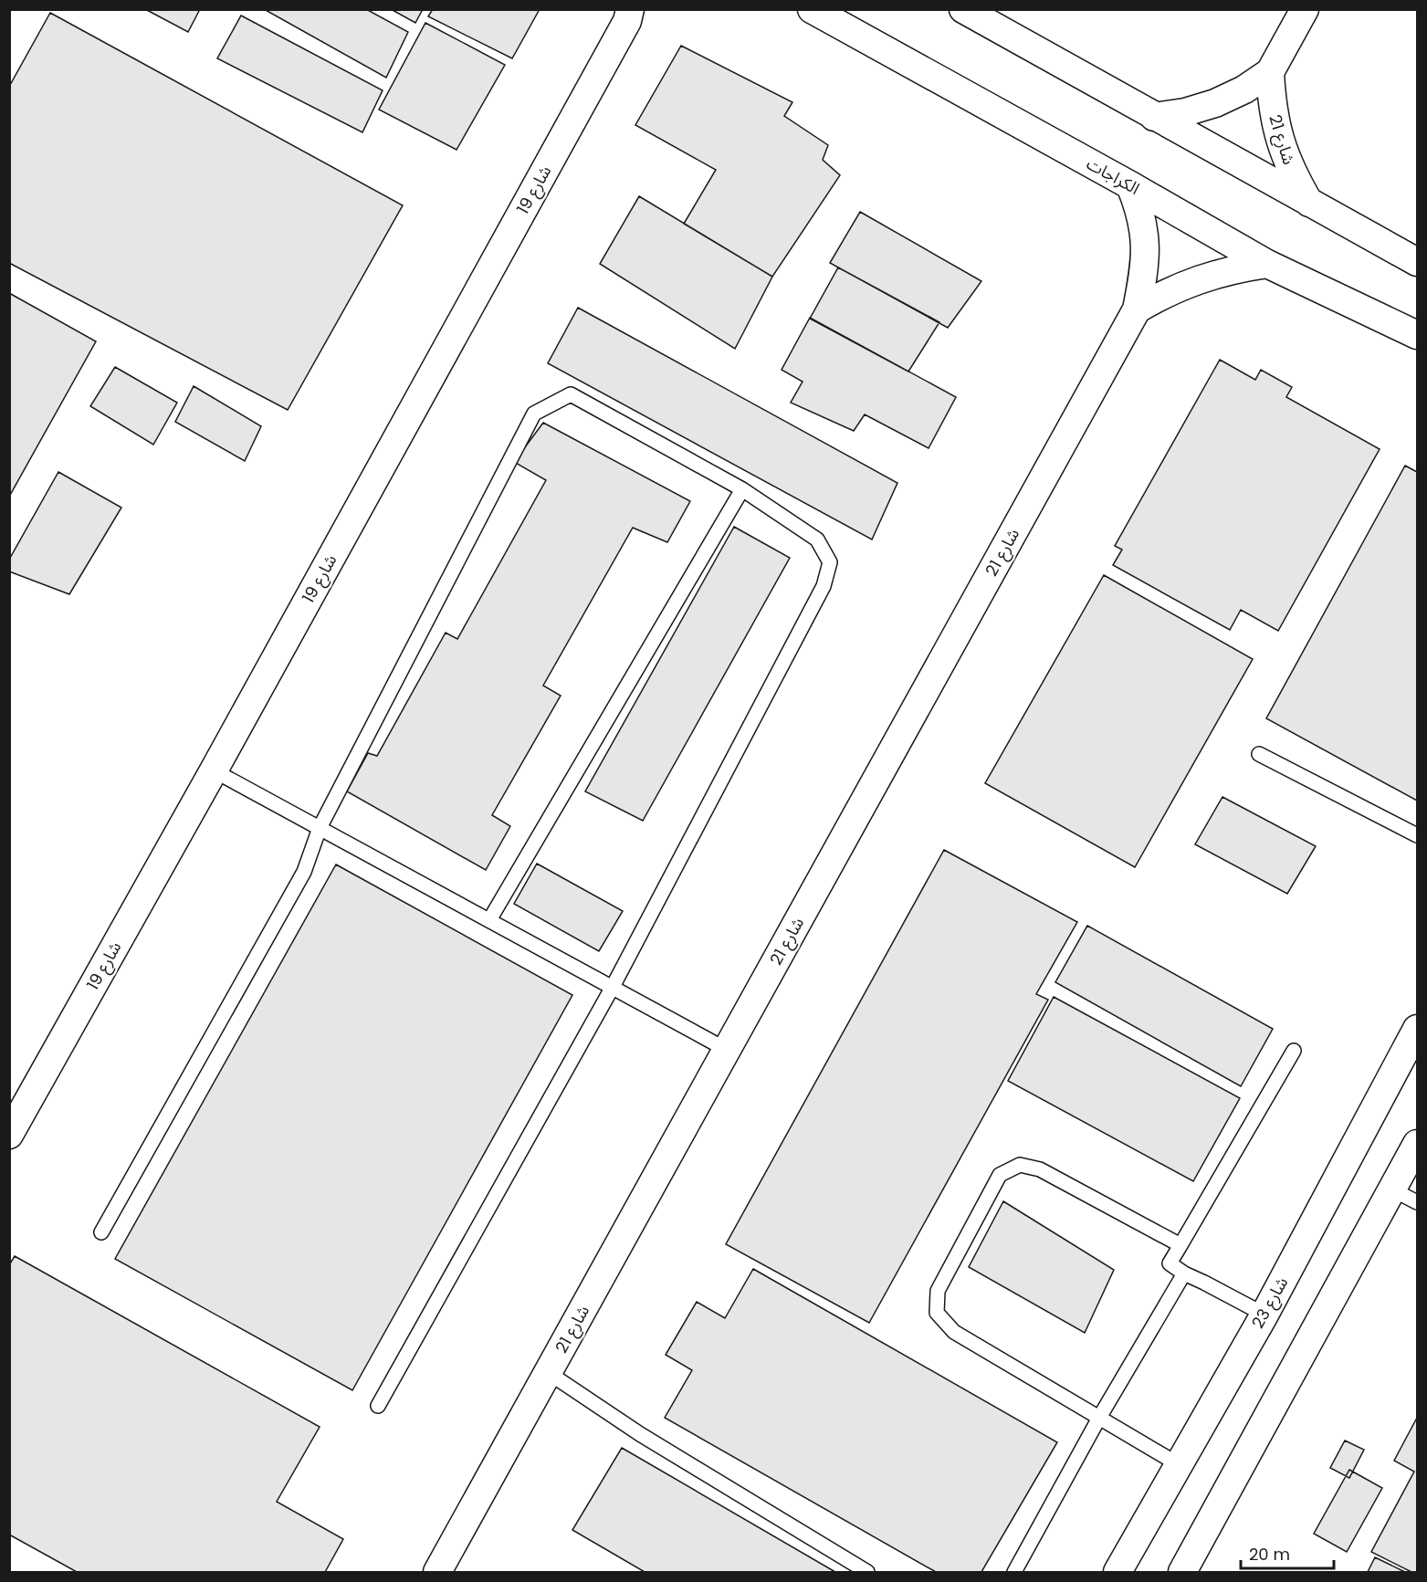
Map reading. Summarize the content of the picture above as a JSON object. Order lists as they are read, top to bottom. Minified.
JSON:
{"streets":{"street":["شارع 21","الكراجات","شارع 19","شارع 23"]},"crossings":[["شارع 21","الكراجات"]],"scale_bar":"20 m"}
